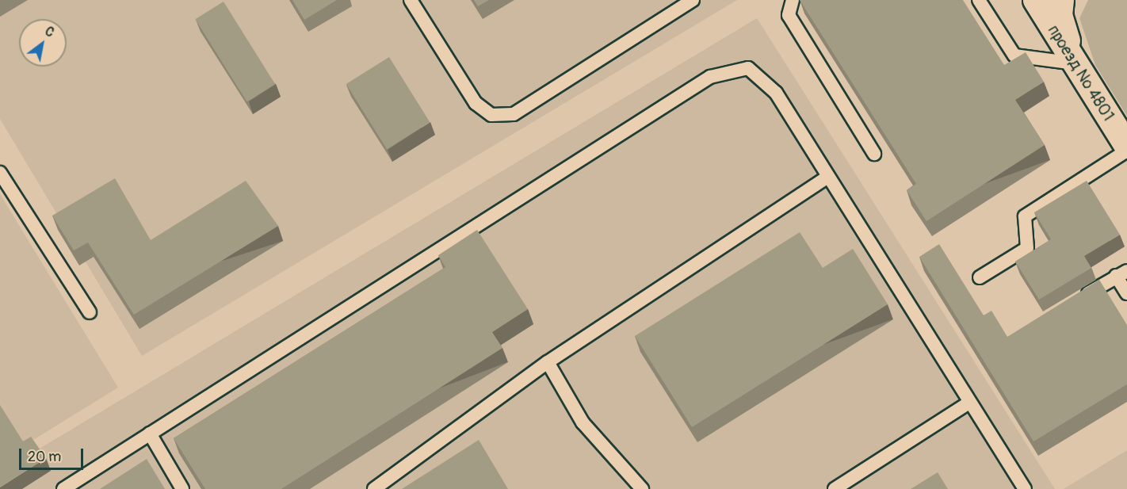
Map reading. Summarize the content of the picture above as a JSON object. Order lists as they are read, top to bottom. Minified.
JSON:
{"streets":{"street":["проезд № 4801"]},"scale_bar":"20 m","north":"top right"}
